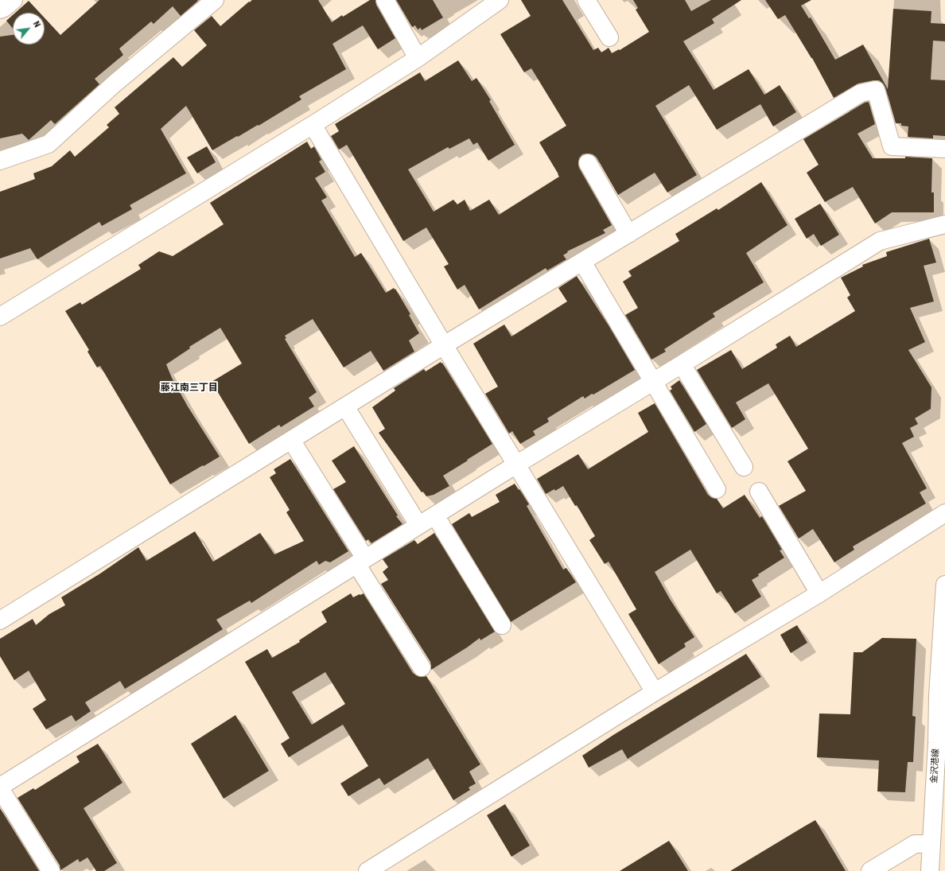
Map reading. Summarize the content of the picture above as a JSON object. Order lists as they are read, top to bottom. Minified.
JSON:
{"streets":{"street":["金沢港線"]},"districts":["藤江南三丁目"],"north":"top right"}
